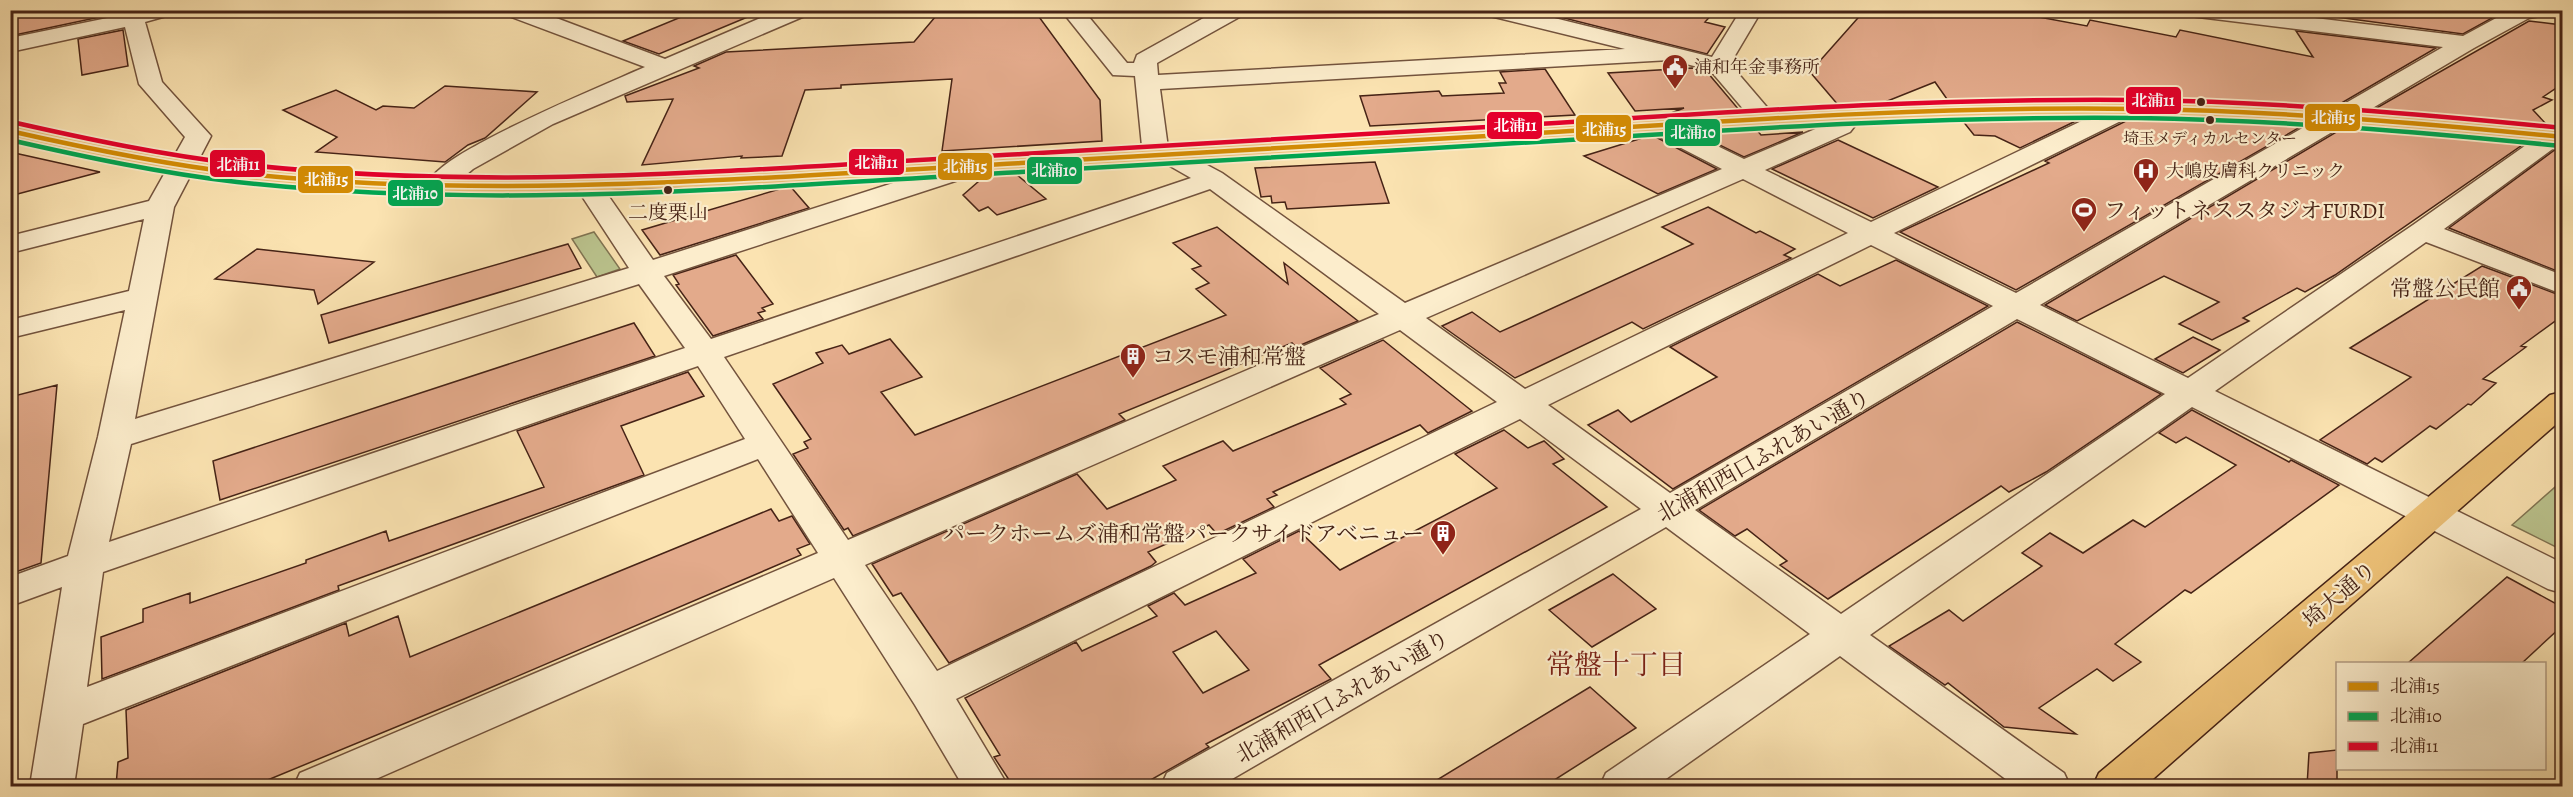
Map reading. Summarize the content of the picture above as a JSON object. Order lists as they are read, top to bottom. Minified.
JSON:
{"streets":{"highway":["埼大通り"],"street":["北浦和西口ふれあい通り"]},"districts":["常盤十丁目"],"places":{"public building":["浦和年金事務所","常盤公民館"],"other":["埼玉メディカルセンター","二度栗山"],"hospital":["大嶋皮膚科クリニック"],"sports":["フィットネススタジオFURDI"],"building":["コスモ浦和常盤","パークホームズ浦和常盤パークサイドアベニュー"]},"lines":["transit line 北浦11","transit line 北浦15","transit line 北浦10"],"legend":["北浦15","北浦10","北浦11"]}
